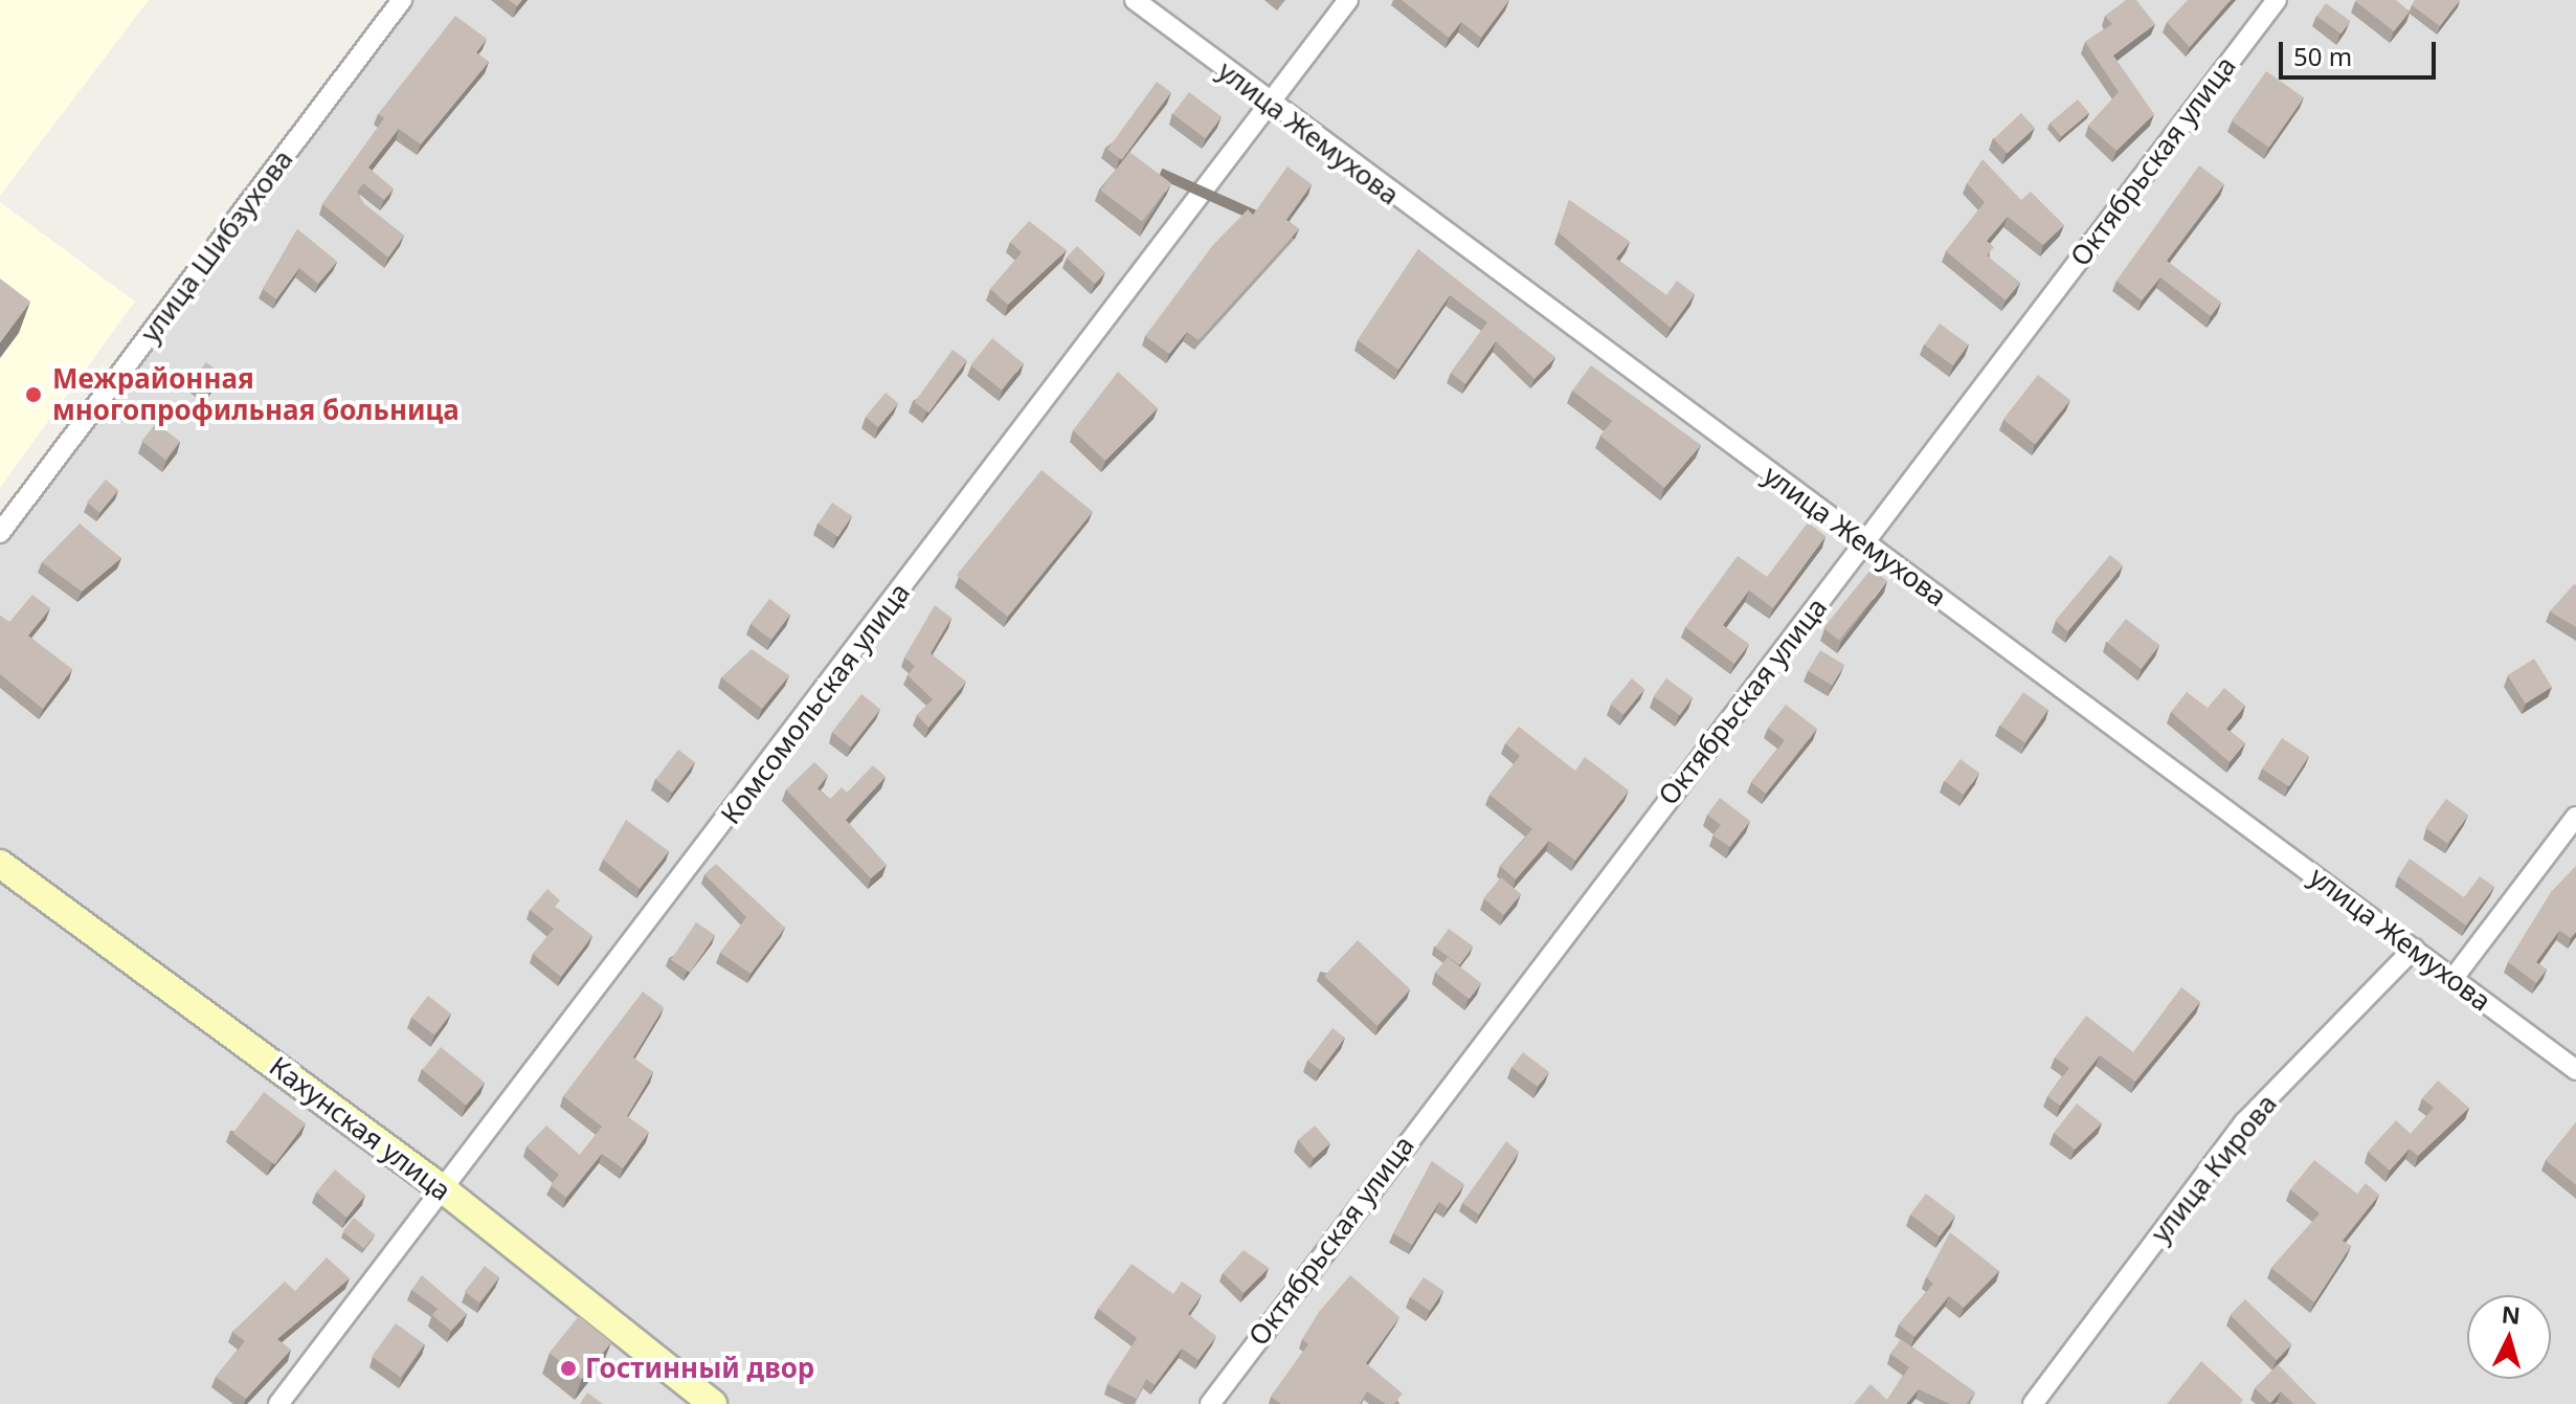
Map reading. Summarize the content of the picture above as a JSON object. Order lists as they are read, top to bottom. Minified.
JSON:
{"streets":{"street":["улица Жемухова","Октябрьская улица","улица Шибзухова","Комсомольская улица","Кахунская улица","улица Кирова"]},"crossings":[["улица Жемухова","Октябрьская улица"],["улица Жемухова","Комсомольская улица"],["улица Жемухова","улица Кирова"],["Комсомольская улица","Кахунская улица"]],"places":["Межрайонная многопрофильная больница","Гостинный двор"],"scale_bar":"50 m","north":"top"}
